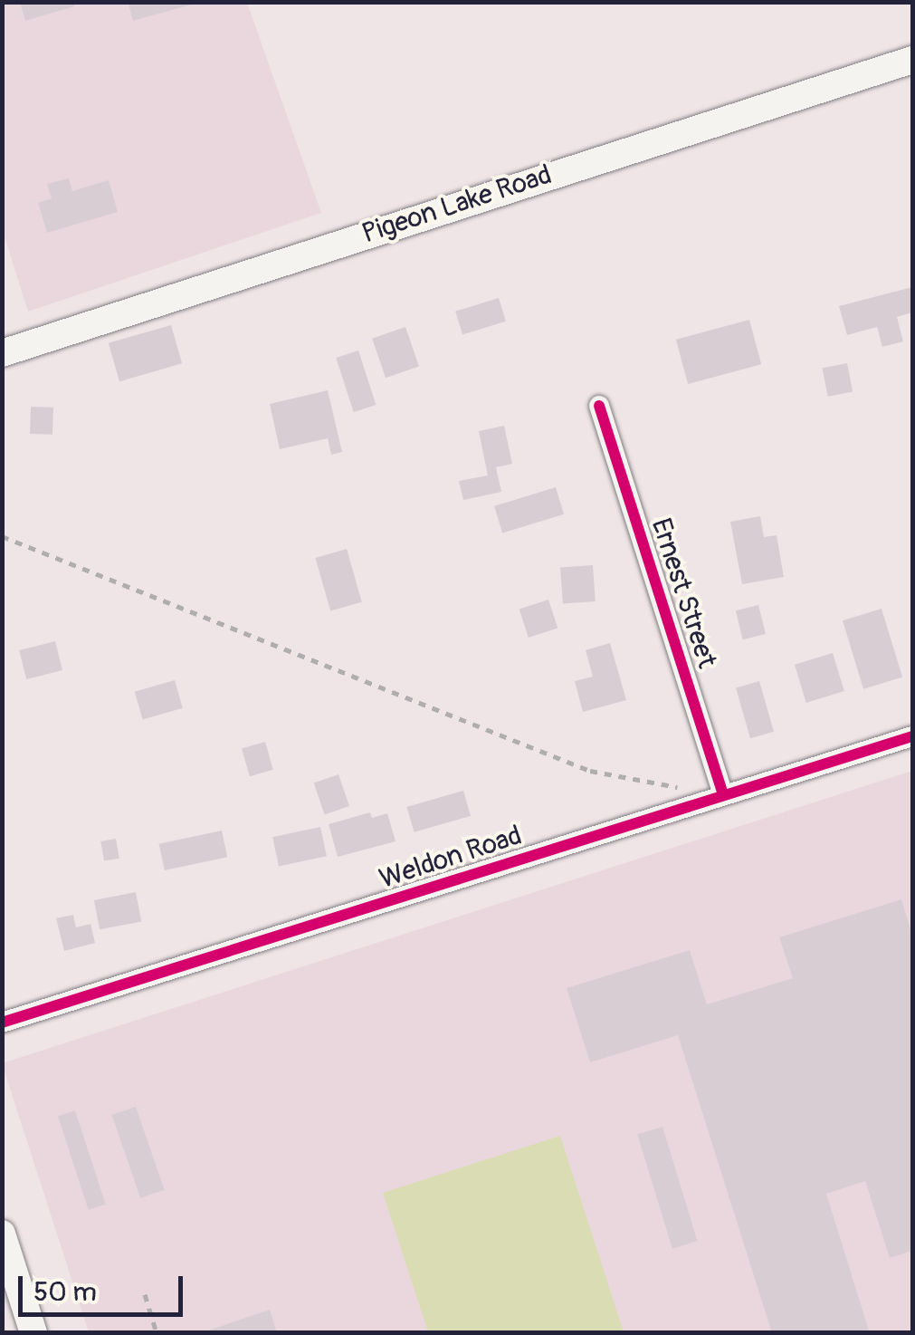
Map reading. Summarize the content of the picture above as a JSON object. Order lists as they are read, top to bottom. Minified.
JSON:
{"streets":{"main road":["Pigeon Lake Road"],"street":["Ernest Street","Weldon Road"]},"crossings":[["Ernest Street","Weldon Road"]],"scale_bar":"50 m"}
